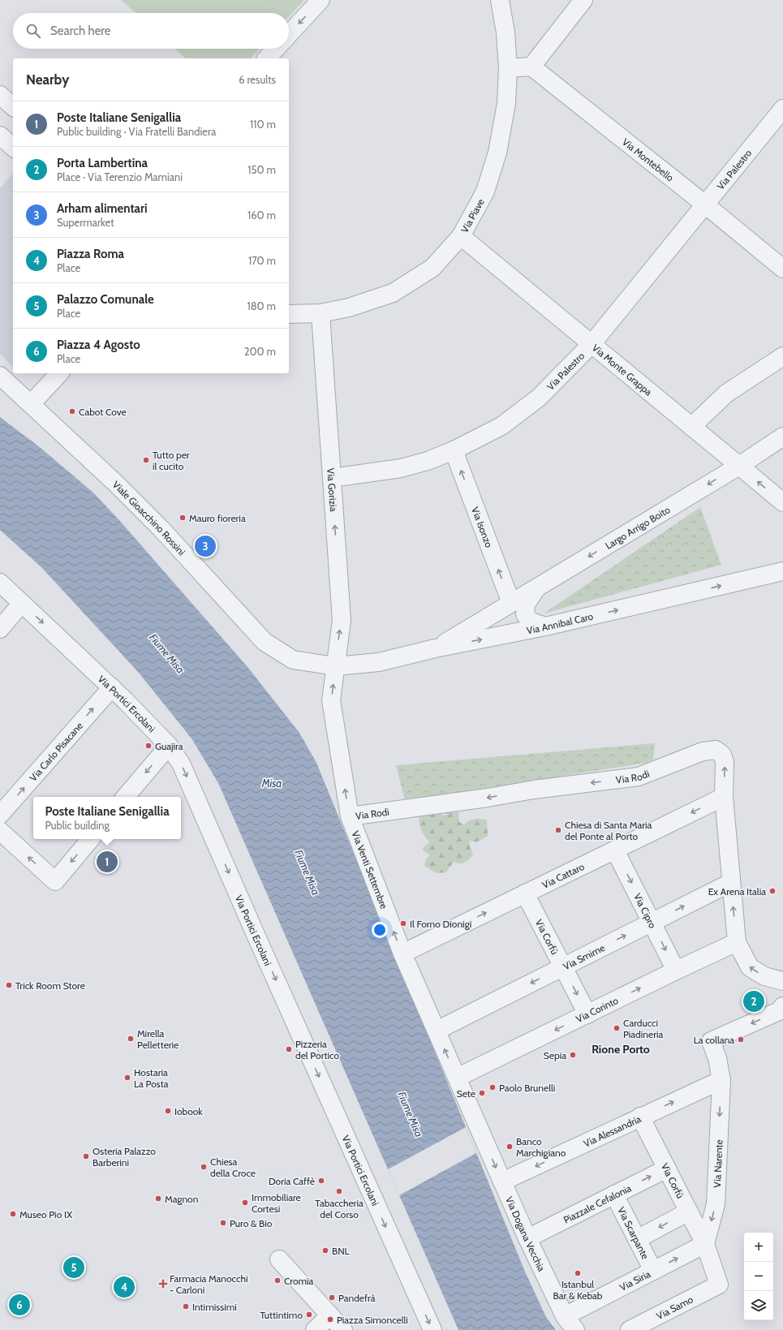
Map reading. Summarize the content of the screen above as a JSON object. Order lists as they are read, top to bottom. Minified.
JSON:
{"streets":{"street":["Via Montebello","Via Palestro","Via Piave","Via Monte Grappa","Via Gorizia","Viale Gioacchino Rossini","Via Isonzo","Largo Arrigo Boito","Via Annibal Caro","Via Portici Ercolani","Via Carlo Pisacane","Via Rodi","Via Venti Settembre","Via Cattaro","Via Cipro","Via Corfù","Via Smirne","Via Corinto","Via Alessandria","Via Narente","Piazzale Cefalonia","Via Scarpante","Via Dogana Vecchia","Via Siria","Via Samo"]},"crossings":[["Via Montebello","Via Palestro"],["Via Palestro","Via Monte Grappa"],["Via Palestro","Via Gorizia"],["Via Palestro","Via Isonzo"],["Via Piave","Via Monte Grappa"],["Via Piave","Via Gorizia"],["Via Monte Grappa","Largo Arrigo Boito"],["Via Gorizia","Viale Gioacchino Rossini"],["Via Gorizia","Via Annibal Caro"],["Via Gorizia","Via Venti Settembre"],["Viale Gioacchino Rossini","Via Annibal Caro"],["Viale Gioacchino Rossini","Via Venti Settembre"],["Via Isonzo","Largo Arrigo Boito"],["Largo Arrigo Boito","Via Annibal Caro"],["Via Annibal Caro","Via Venti Settembre"],["Via Portici Ercolani","Via Carlo Pisacane"],["Via Rodi","Via Venti Settembre"],["Via Rodi","Via Cattaro"],["Via Rodi","Via Smirne"],["Via Rodi","Via Corinto"],["Via Venti Settembre","Via Cattaro"],["Via Venti Settembre","Via Smirne"],["Via Venti Settembre","Via Corinto"],["Via Venti Settembre","Via Dogana Vecchia"],["Via Cattaro","Via Cipro"],["Via Cattaro","Via Corfù"],["Via Cipro","Via Smirne"],["Via Cipro","Via Corinto"],["Via Corfù","Via Smirne"],["Via Corfù","Via Corinto"],["Via Corfù","Via Alessandria"],["Via Corfù","Via Narente"],["Via Corfù","Piazzale Cefalonia"],["Via Corfù","Via Siria"],["Via Corfù","Via Samo"],["Via Alessandria","Via Narente"],["Via Alessandria","Via Dogana Vecchia"],["Via Narente","Via Siria"],["Via Narente","Via Samo"],["Piazzale Cefalonia","Via Scarpante"],["Piazzale Cefalonia","Via Dogana Vecchia"],["Via Scarpante","Via Siria"],["Via Dogana Vecchia","Via Siria"],["Via Siria","Via Samo"]],"one_way":["Via Gorizia","Via Isonzo","Largo Arrigo Boito","Via Annibal Caro","Via Portici Ercolani","Via Venti Settembre","Via Cipro","Via Narente"],"districts":["Rione Porto"],"water":["Fiume Misa","Misa"],"places":{"other":["Cabot Cove","Tutto per il cucito","Mauro fioreria","Guajira","Chiesa di Santa Maria del Ponte al Porto","Ex Arena Italia","Il Forno Dionigi","Trick Room Store","Carducci Piadineria","Mirella Pelletterie","La collana","Pizzeria del Portico","Sepia","Hostaria La Posta","Paolo Brunelli","Sete","Iobook","Banco Marchigiano","Osteria Palazzo Barberini","Chiesa della Croce","Doria Caffè","Tabaccheria del Corso","Magnon","Immobiliare Cortesi","Museo Pio IX","Puro & Bio","BNL","Istanbul Bar & Kebab","Cromia","Pandefrà","Intimissimi","Tuttintimo","Piazza Simoncelli"],"health":["Farmacia Manocchi - Carloni"]},"page":{"search":"Search here","heading":["Nearby","6 results"],"list":[{"mark":"1","name":"Poste Italiane Senigallia","note":"Public building · Via Fratelli Bandiera","value":"110 m"},{"mark":"2","name":"Porta Lambertina","note":"Place · Via Terenzio Mamiani","value":"150 m"},{"mark":"3","name":"Arham alimentari","note":"Supermarket","value":"160 m"},{"mark":"4","name":"Piazza Roma","note":"Place","value":"170 m"},{"mark":"5","name":"Palazzo Comunale","note":"Place","value":"180 m"},{"mark":"6","name":"Piazza 4 Agosto","note":"Place","value":"200 m"}],"pins":["3","1","2","5","4","6"],"popup":["Poste Italiane Senigallia","Public building"],"map_buttons":["+","−"]}}
